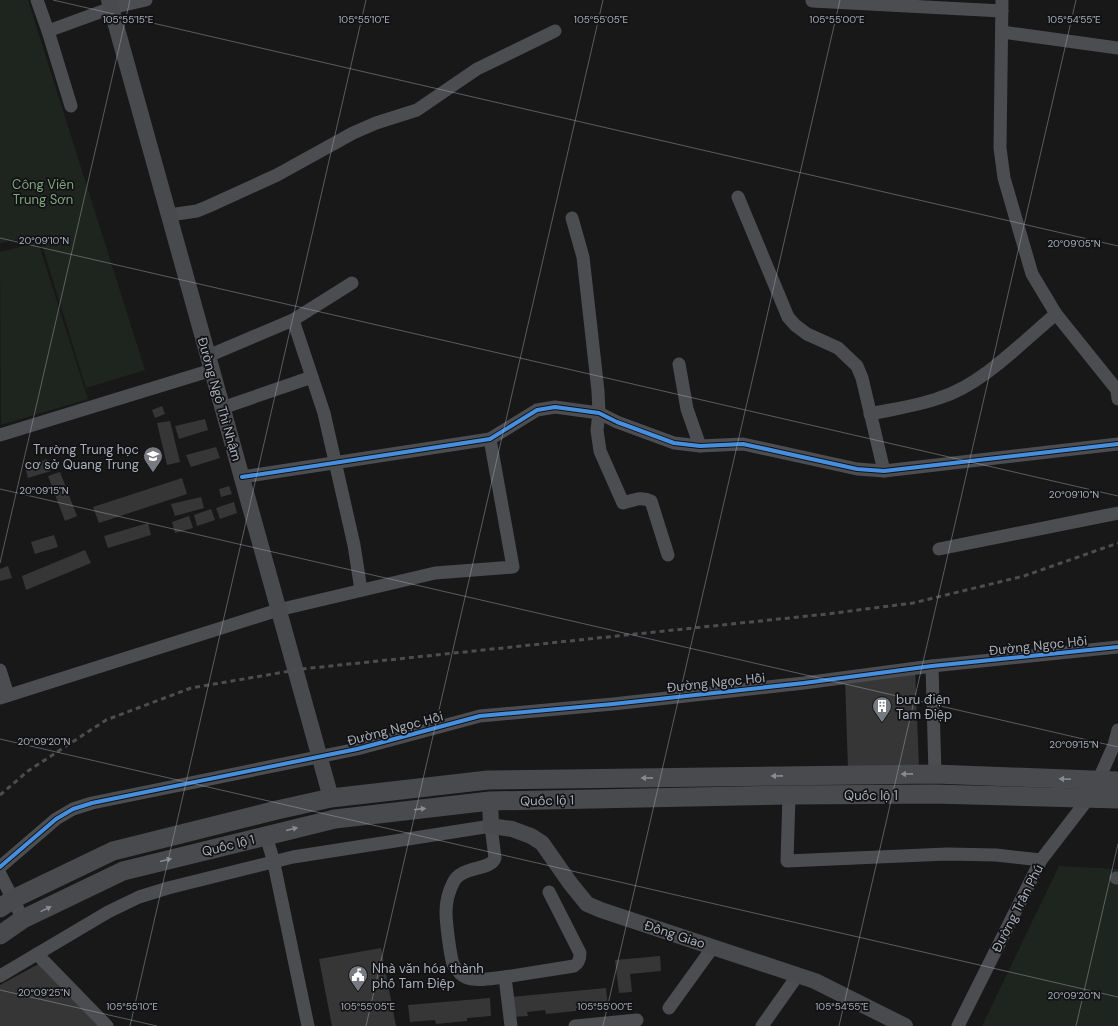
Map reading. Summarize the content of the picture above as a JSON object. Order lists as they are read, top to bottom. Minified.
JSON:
{"streets":{"highway":["Quốc lộ 1"],"main road":["Đường Ngô Thì Nhậm","Đồng Giao"],"street":["Đường Ngọc Hồi","Đường Trần Phú"]},"crossings":[["Đường Ngô Thì Nhậm","Đường Ngọc Hồi"],["Đường Ngô Thì Nhậm","Quốc lộ 1"],["Quốc lộ 1","Đường Trần Phú"]],"parks":["Công Viên Trung Sơn"],"places":{"school or university":["Trường Trung học cơ sở Quang Trung"],"building":["bưu điện Tam Điệp"],"public building":["Nhà văn hóa thành phố Tam Điệp"]},"coordinates":["105°55'15\"E","105°55'10\"E","105°55'05\"E","105°55'00\"E","105°54'55\"E","20°09'10\"N","20°09'05\"N","20°09'15\"N","20°09'20\"N","20°09'25\"N"]}
